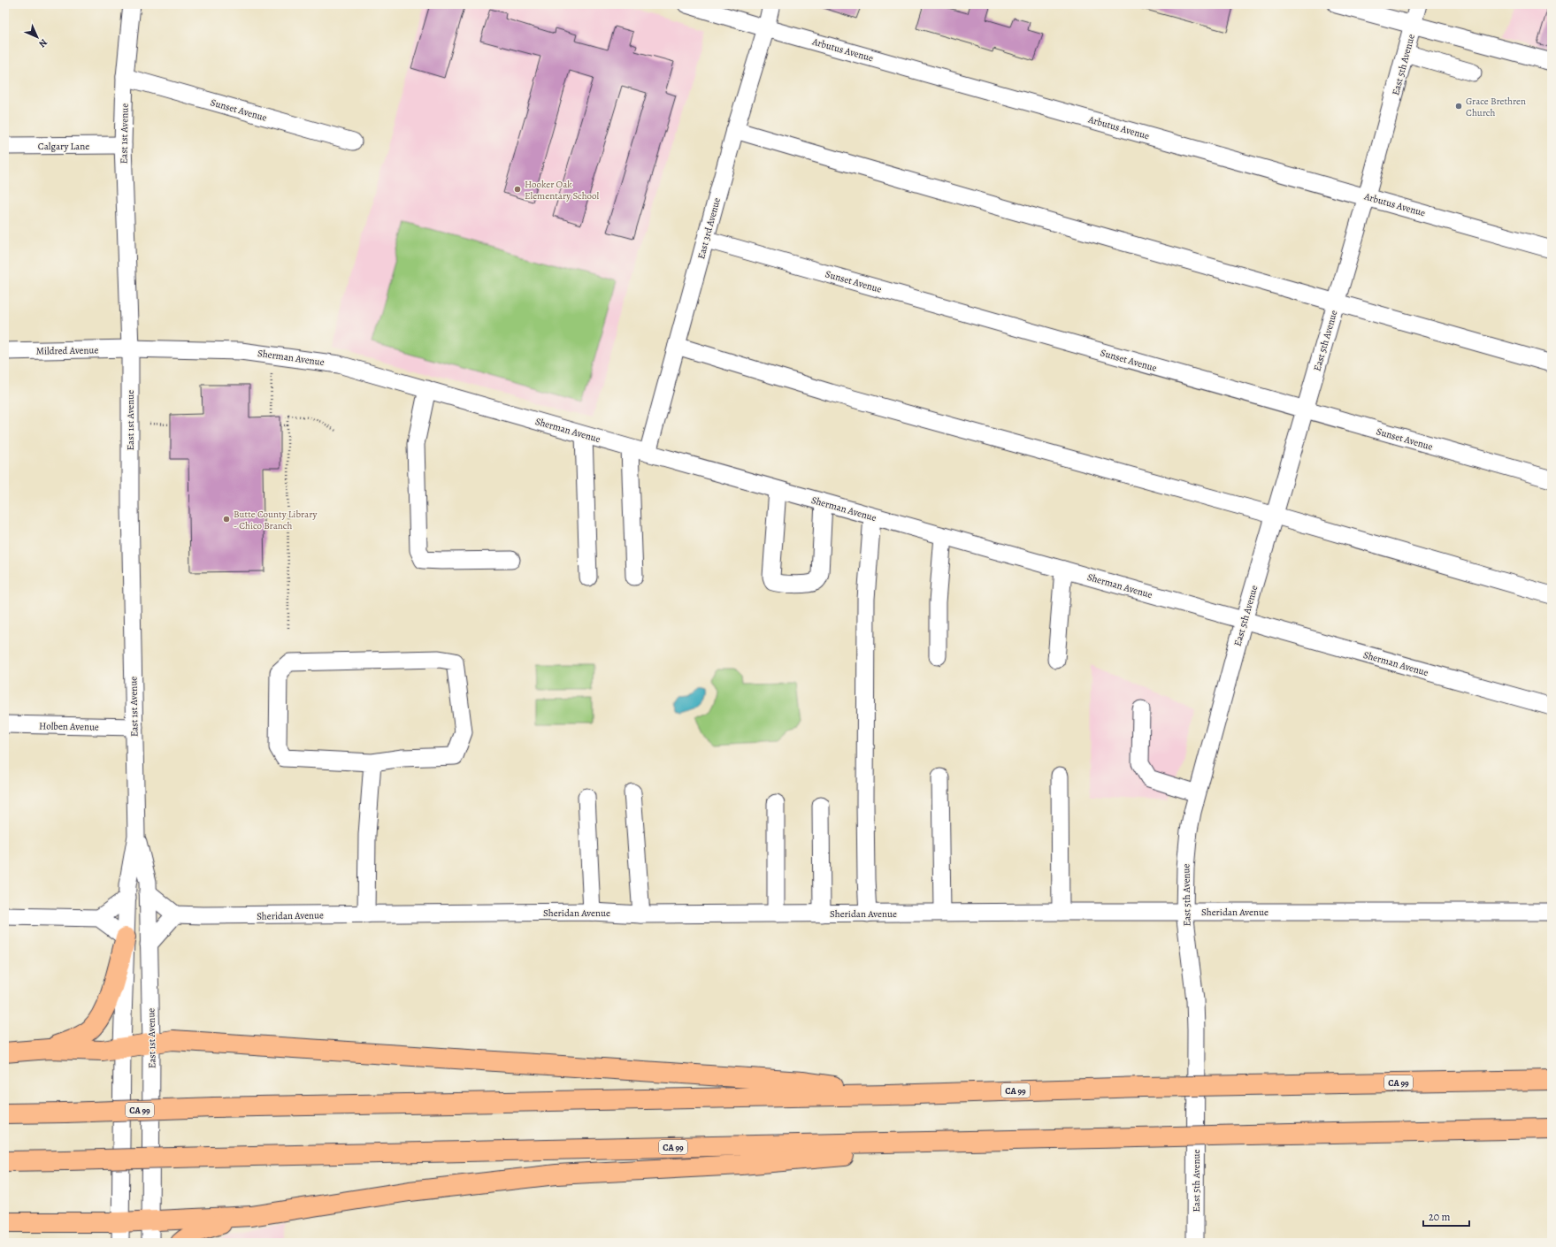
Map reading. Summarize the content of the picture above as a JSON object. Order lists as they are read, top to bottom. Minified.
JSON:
{"streets":{"highway":["CA 99"],"street":["Arbutus Avenue","East 5th Avenue","Sunset Avenue","East 1st Avenue","Calgary Lane","East 3rd Avenue","Mildred Avenue","Sherman Avenue","Holben Avenue","Sheridan Avenue"]},"crossings":[["Arbutus Avenue","East 5th Avenue"],["Arbutus Avenue","East 3rd Avenue"],["East 5th Avenue","Sunset Avenue"],["East 5th Avenue","Sherman Avenue"],["East 5th Avenue","Sheridan Avenue"],["Sunset Avenue","East 1st Avenue"],["Sunset Avenue","East 3rd Avenue"],["East 1st Avenue","Calgary Lane"],["East 1st Avenue","Mildred Avenue"],["East 1st Avenue","Sherman Avenue"],["East 1st Avenue","Holben Avenue"],["East 3rd Avenue","Sherman Avenue"],["Mildred Avenue","Sherman Avenue"]],"places":["Grace Brethren Church","Hooker Oak Elementary School","Butte County Library - Chico Branch"],"scale_bar":"20 m","north":"bottom right"}
